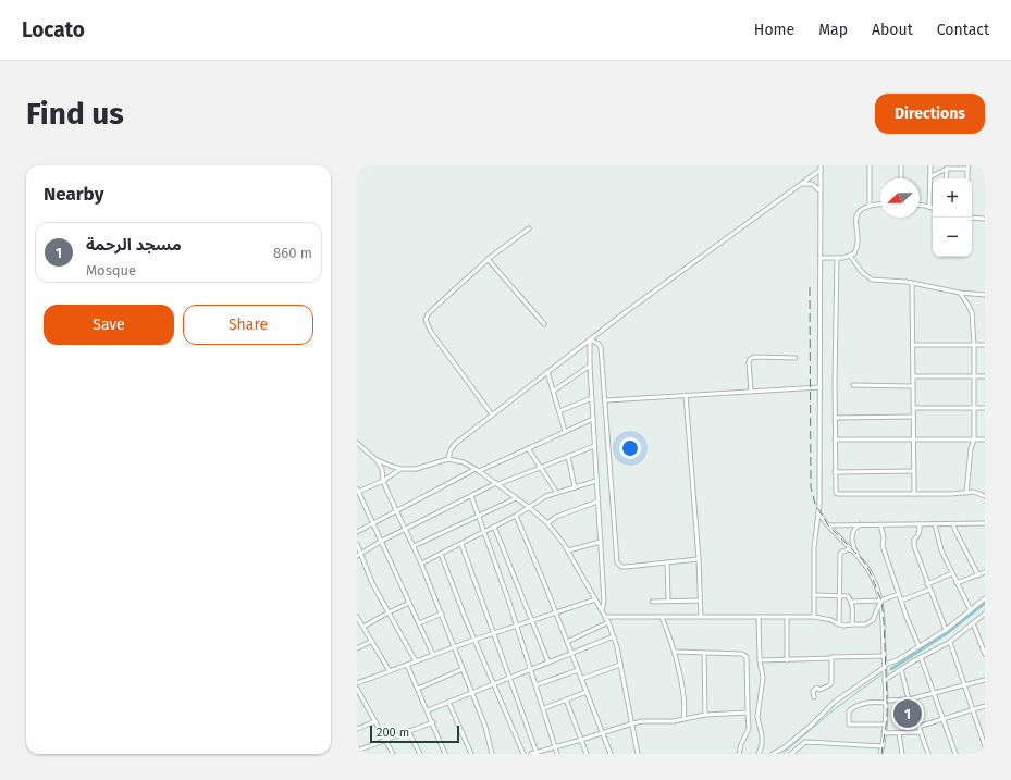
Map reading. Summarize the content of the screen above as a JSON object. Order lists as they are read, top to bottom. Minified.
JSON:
{"scale_bar":"200 m","north":"left","page":{"header":"Locato","nav":["Home","Map","About","Contact"],"buttons":["Directions",["Save","Share"]],"title":"Find us","heading":"Nearby","map_buttons":["+","−"],"list":[{"mark":"1","name":"مسجد الرحمة","note":"Mosque","value":"860 m"}],"pins":"1","scale":"200 m"}}
